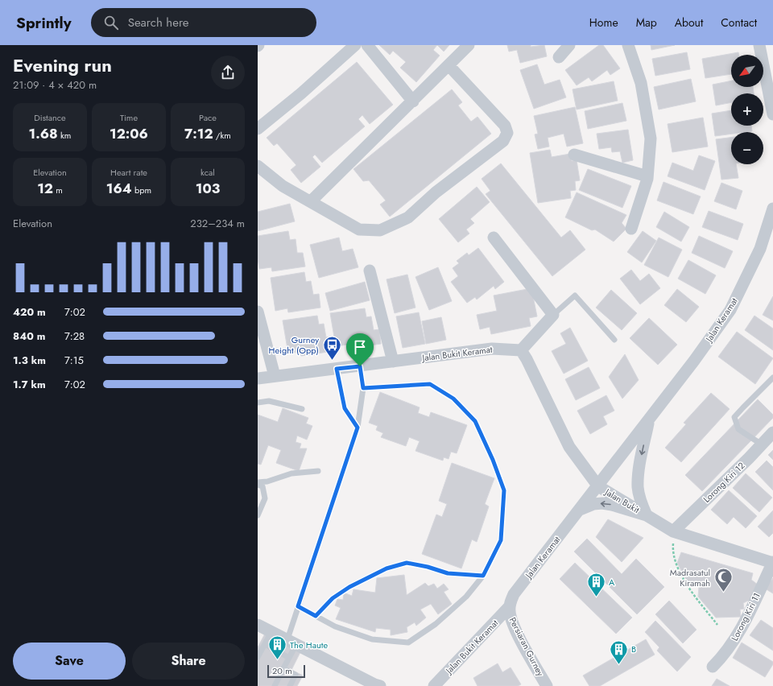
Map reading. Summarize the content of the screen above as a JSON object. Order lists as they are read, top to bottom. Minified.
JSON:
{"streets":{"street":["Jalan Keramat","Jalan Bukit Keramat","Lorong Kiri 12","Jalan Bukit","Lorong Kiri 11","Persiaran Gurney"]},"crossings":[["Jalan Keramat","Jalan Bukit Keramat"],["Jalan Keramat","Jalan Bukit"],["Jalan Keramat","Persiaran Gurney"],["Jalan Bukit Keramat","Persiaran Gurney"]],"places":{"bus stop":["Gurney Height (Opp)"],"mosque":["Madrasatul Kiramah"],"building":["A","The Haute","B"]},"scale_bar":"20 m","north":"bottom left","page":{"header":"Sprintly","search":"Search here","nav":["Home","Map","About","Contact"],"heading":["Evening run","21:09 · 4 × 420 m"],"map_buttons":["+","−"],"stats":[["Distance","1.68 km"],["Time","12:06"],["Pace","7:12 /km"],["Elevation","12 m"],["Heart rate","164 bpm"],["kcal","103"]],"chart":["Elevation","232–234 m"],"list":[{"name":"420 m","note":"7:02"},{"name":"840 m","note":"7:28"},{"name":"1.3 km","note":"7:15"},{"name":"1.7 km","note":"7:02"}],"buttons":["Save","Share"],"scale":"20 m"}}
